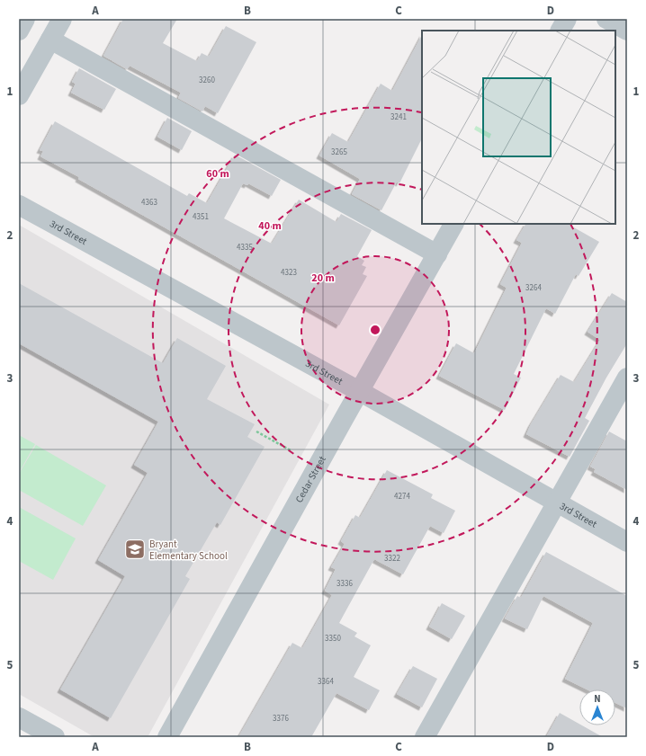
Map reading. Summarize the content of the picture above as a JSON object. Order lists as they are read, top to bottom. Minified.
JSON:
{"streets":{"street":["3rd Street","Cedar Street"]},"crossings":[["3rd Street","Cedar Street"]],"places":{"school or university":["Bryant Elementary School"]},"house_numbers":["3260","3241","3265","4363","4351","4335","4323","3264","4274","3322","3336","3350","3364","3376"],"north":"top","grid":{"columns":["A","B","C","D"],"rows":["1","2","3","4","5"]},"rings":["60 m","40 m","20 m"]}
